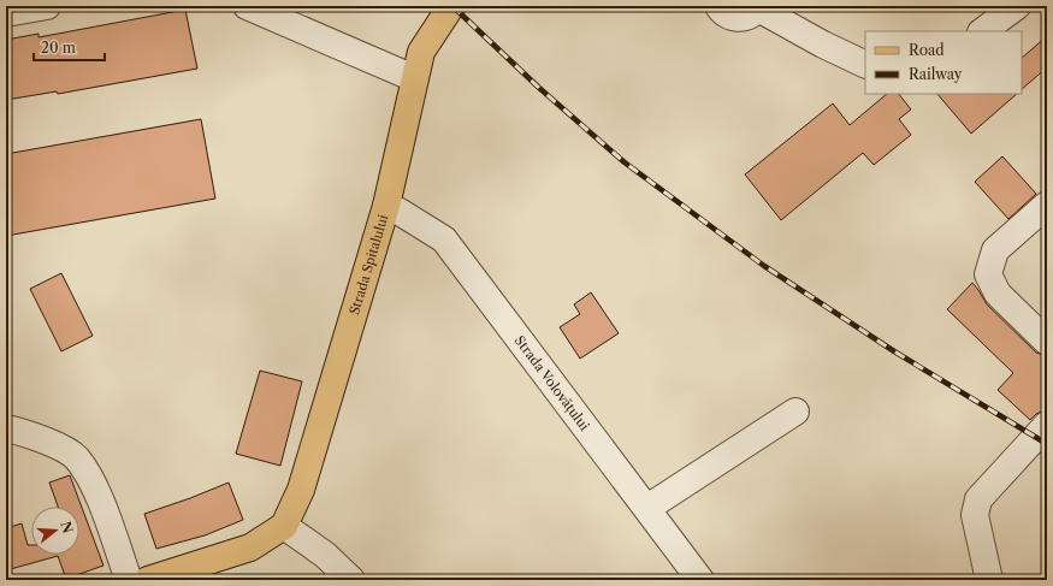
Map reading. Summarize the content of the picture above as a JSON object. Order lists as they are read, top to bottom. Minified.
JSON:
{"streets":{"main road":["Strada Spitalului"],"street":["Strada Volovățului"]},"crossings":[["Strada Spitalului","Strada Volovățului"]],"legend":["Road","Railway"],"scale_bar":"20 m","north":"right"}
